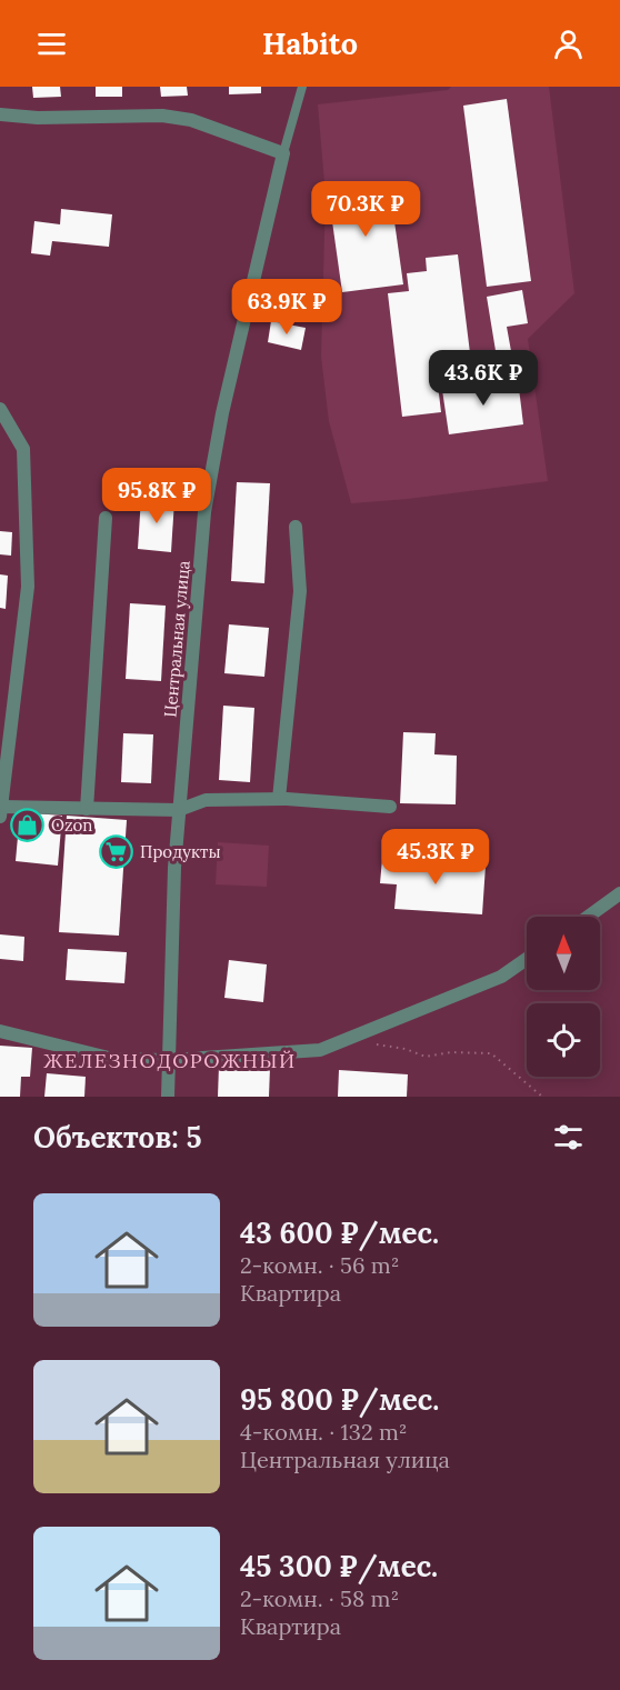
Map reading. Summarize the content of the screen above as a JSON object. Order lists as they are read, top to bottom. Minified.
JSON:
{"streets":{"street":["Центральная улица"]},"districts":["ЖЕЛЕЗНОДОРОЖНЫЙ"],"places":{"shop":["Ozon"],"supermarket":["Продукты"]},"north":"top","page":{"header":"Habito","price":["70.3K ₽","63.9K ₽","43.6K ₽","95.8K ₽","45.3K ₽"],"heading":"Объектов: 5","list":[{"name":"43 600 ₽/мес.","note":"2-комн. · 56 m² · Квартира"},{"name":"95 800 ₽/мес.","note":"4-комн. · 132 m² · Центральная улица"},{"name":"45 300 ₽/мес.","note":"2-комн. · 58 m² · Квартира"}]}}
